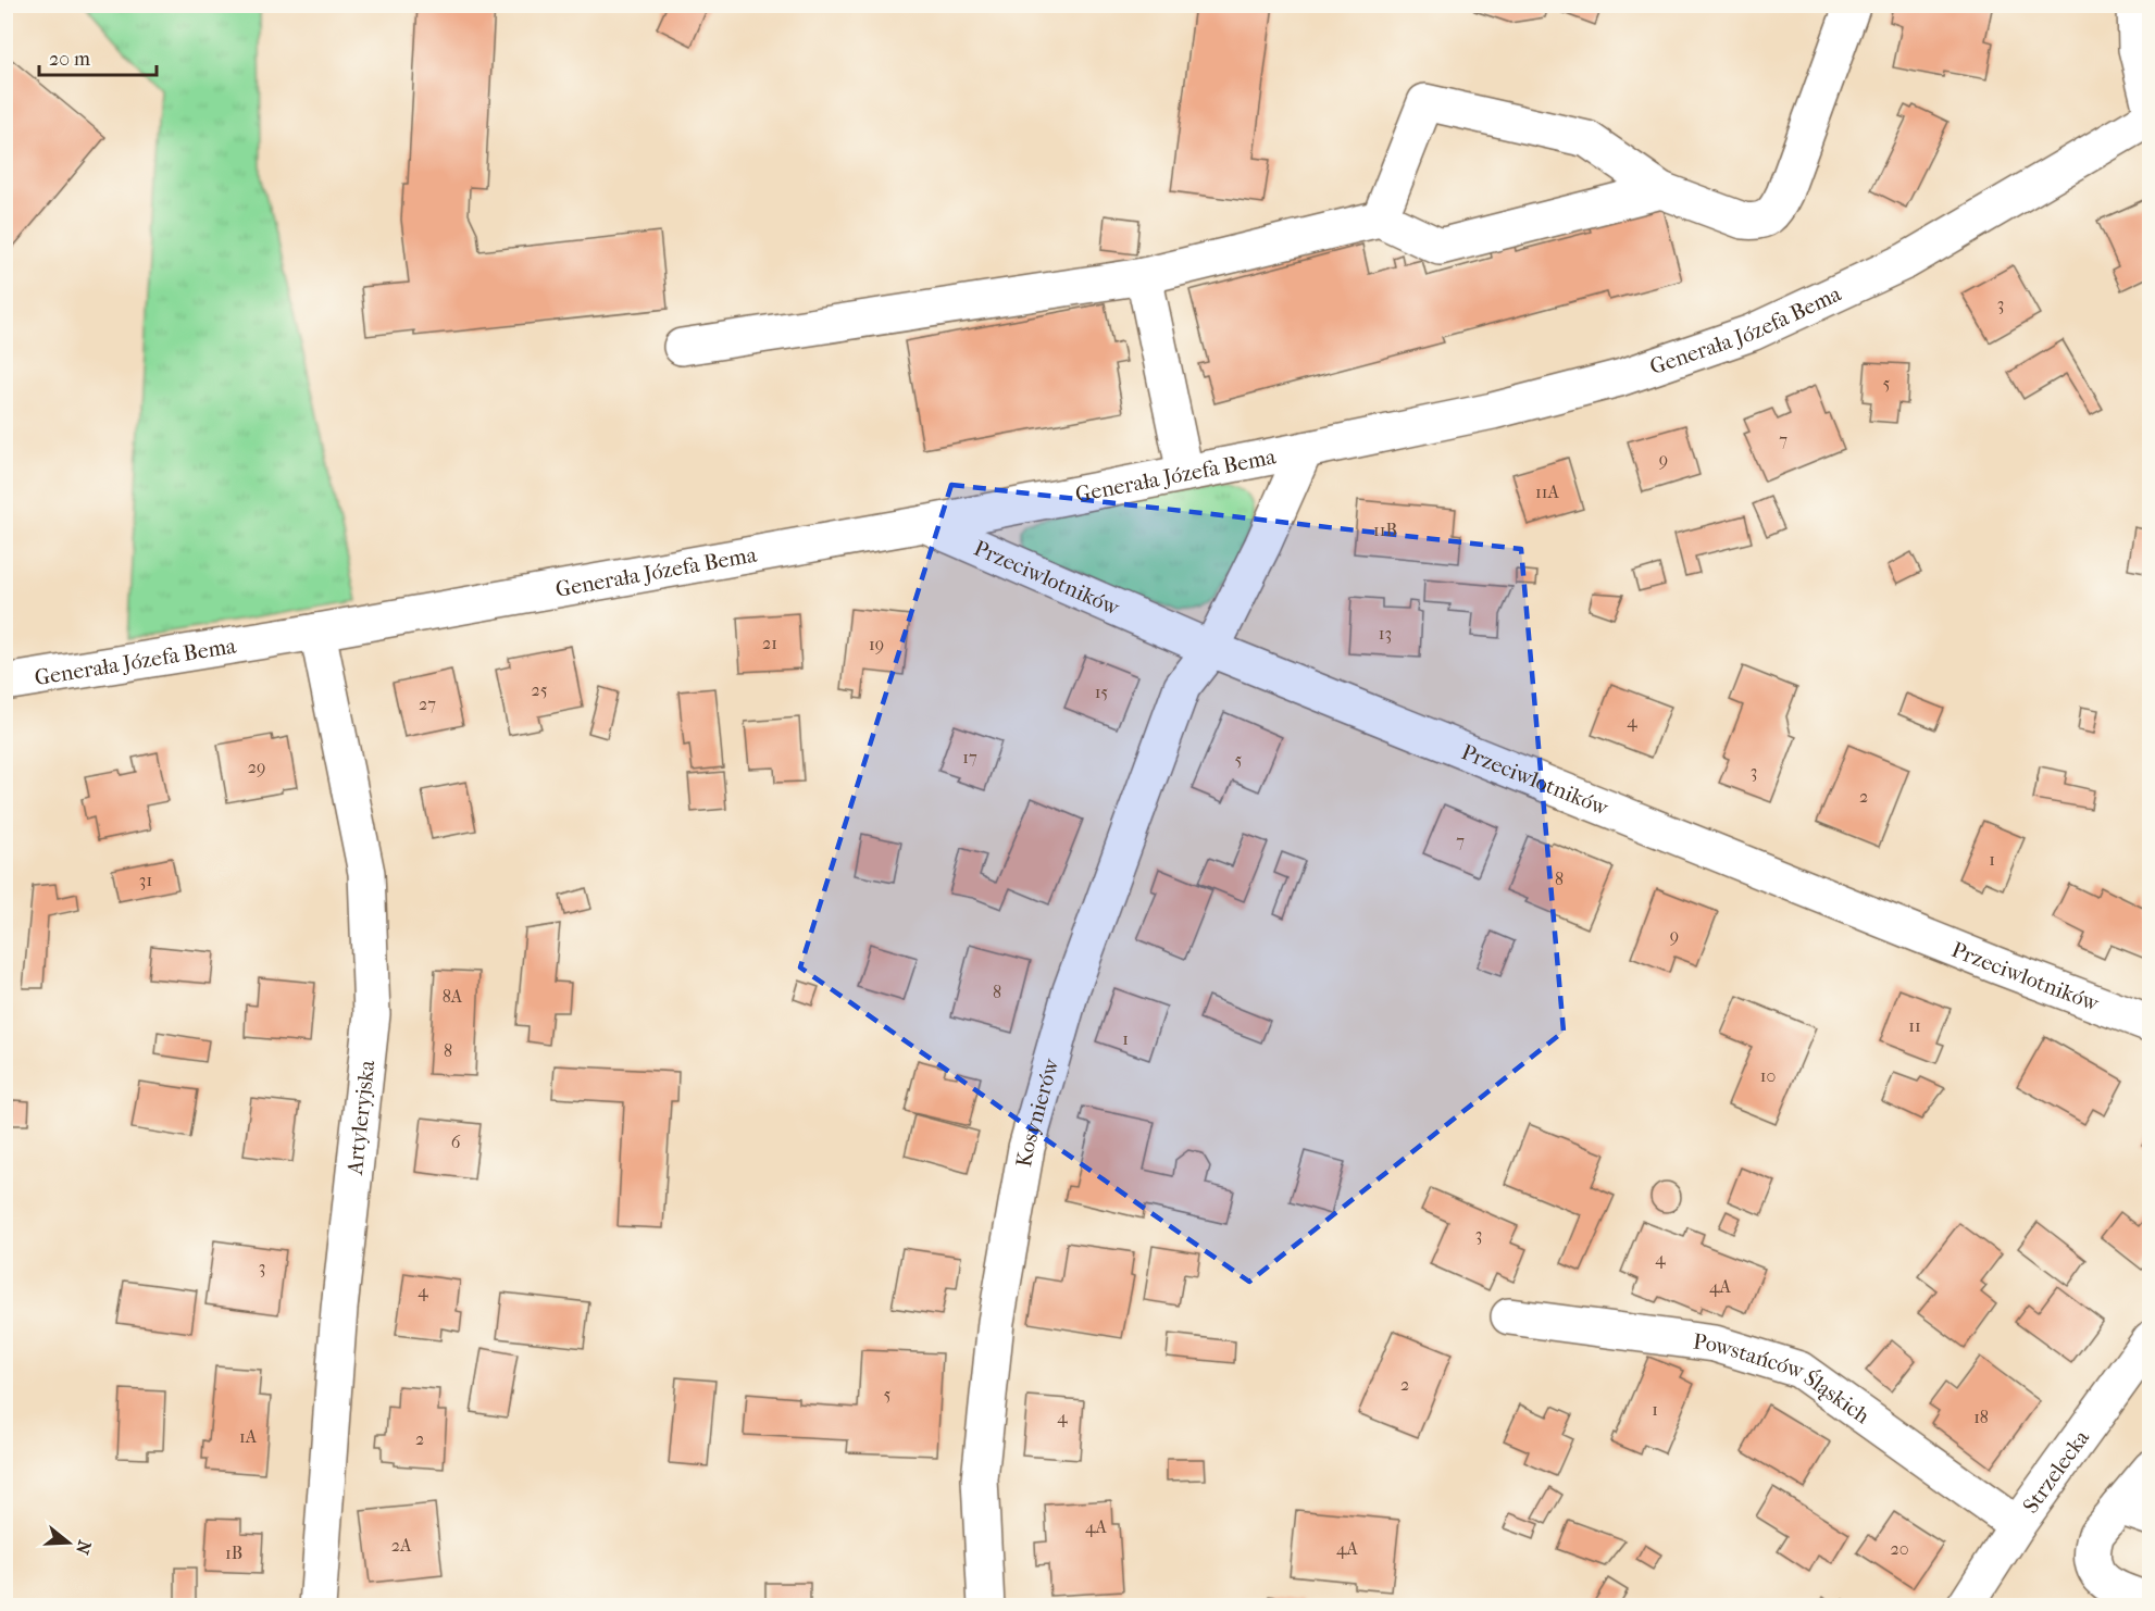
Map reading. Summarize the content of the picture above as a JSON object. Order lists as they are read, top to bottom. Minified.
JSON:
{"streets":{"street":["Generała Józefa Bema","Przeciwlotników","Kosynierów","Artyleryjska","Powstańców Śląskich","Strzelecka"]},"crossings":[["Generała Józefa Bema","Przeciwlotników"],["Generała Józefa Bema","Kosynierów"],["Generała Józefa Bema","Artyleryjska"],["Przeciwlotników","Kosynierów"],["Powstańców Śląskich","Strzelecka"]],"house_numbers":["3","5","7","9","11A","11B","13","21","19","25","15","27","4","17","5","29","3","2","7","1","8","31","9","8","8A","11","1","8","10","6","3","4","3","4A","4","2","5","1","4","18","1A","2","4A","2A","4A","20","1B"],"scale_bar":"20 m","north":"right"}
